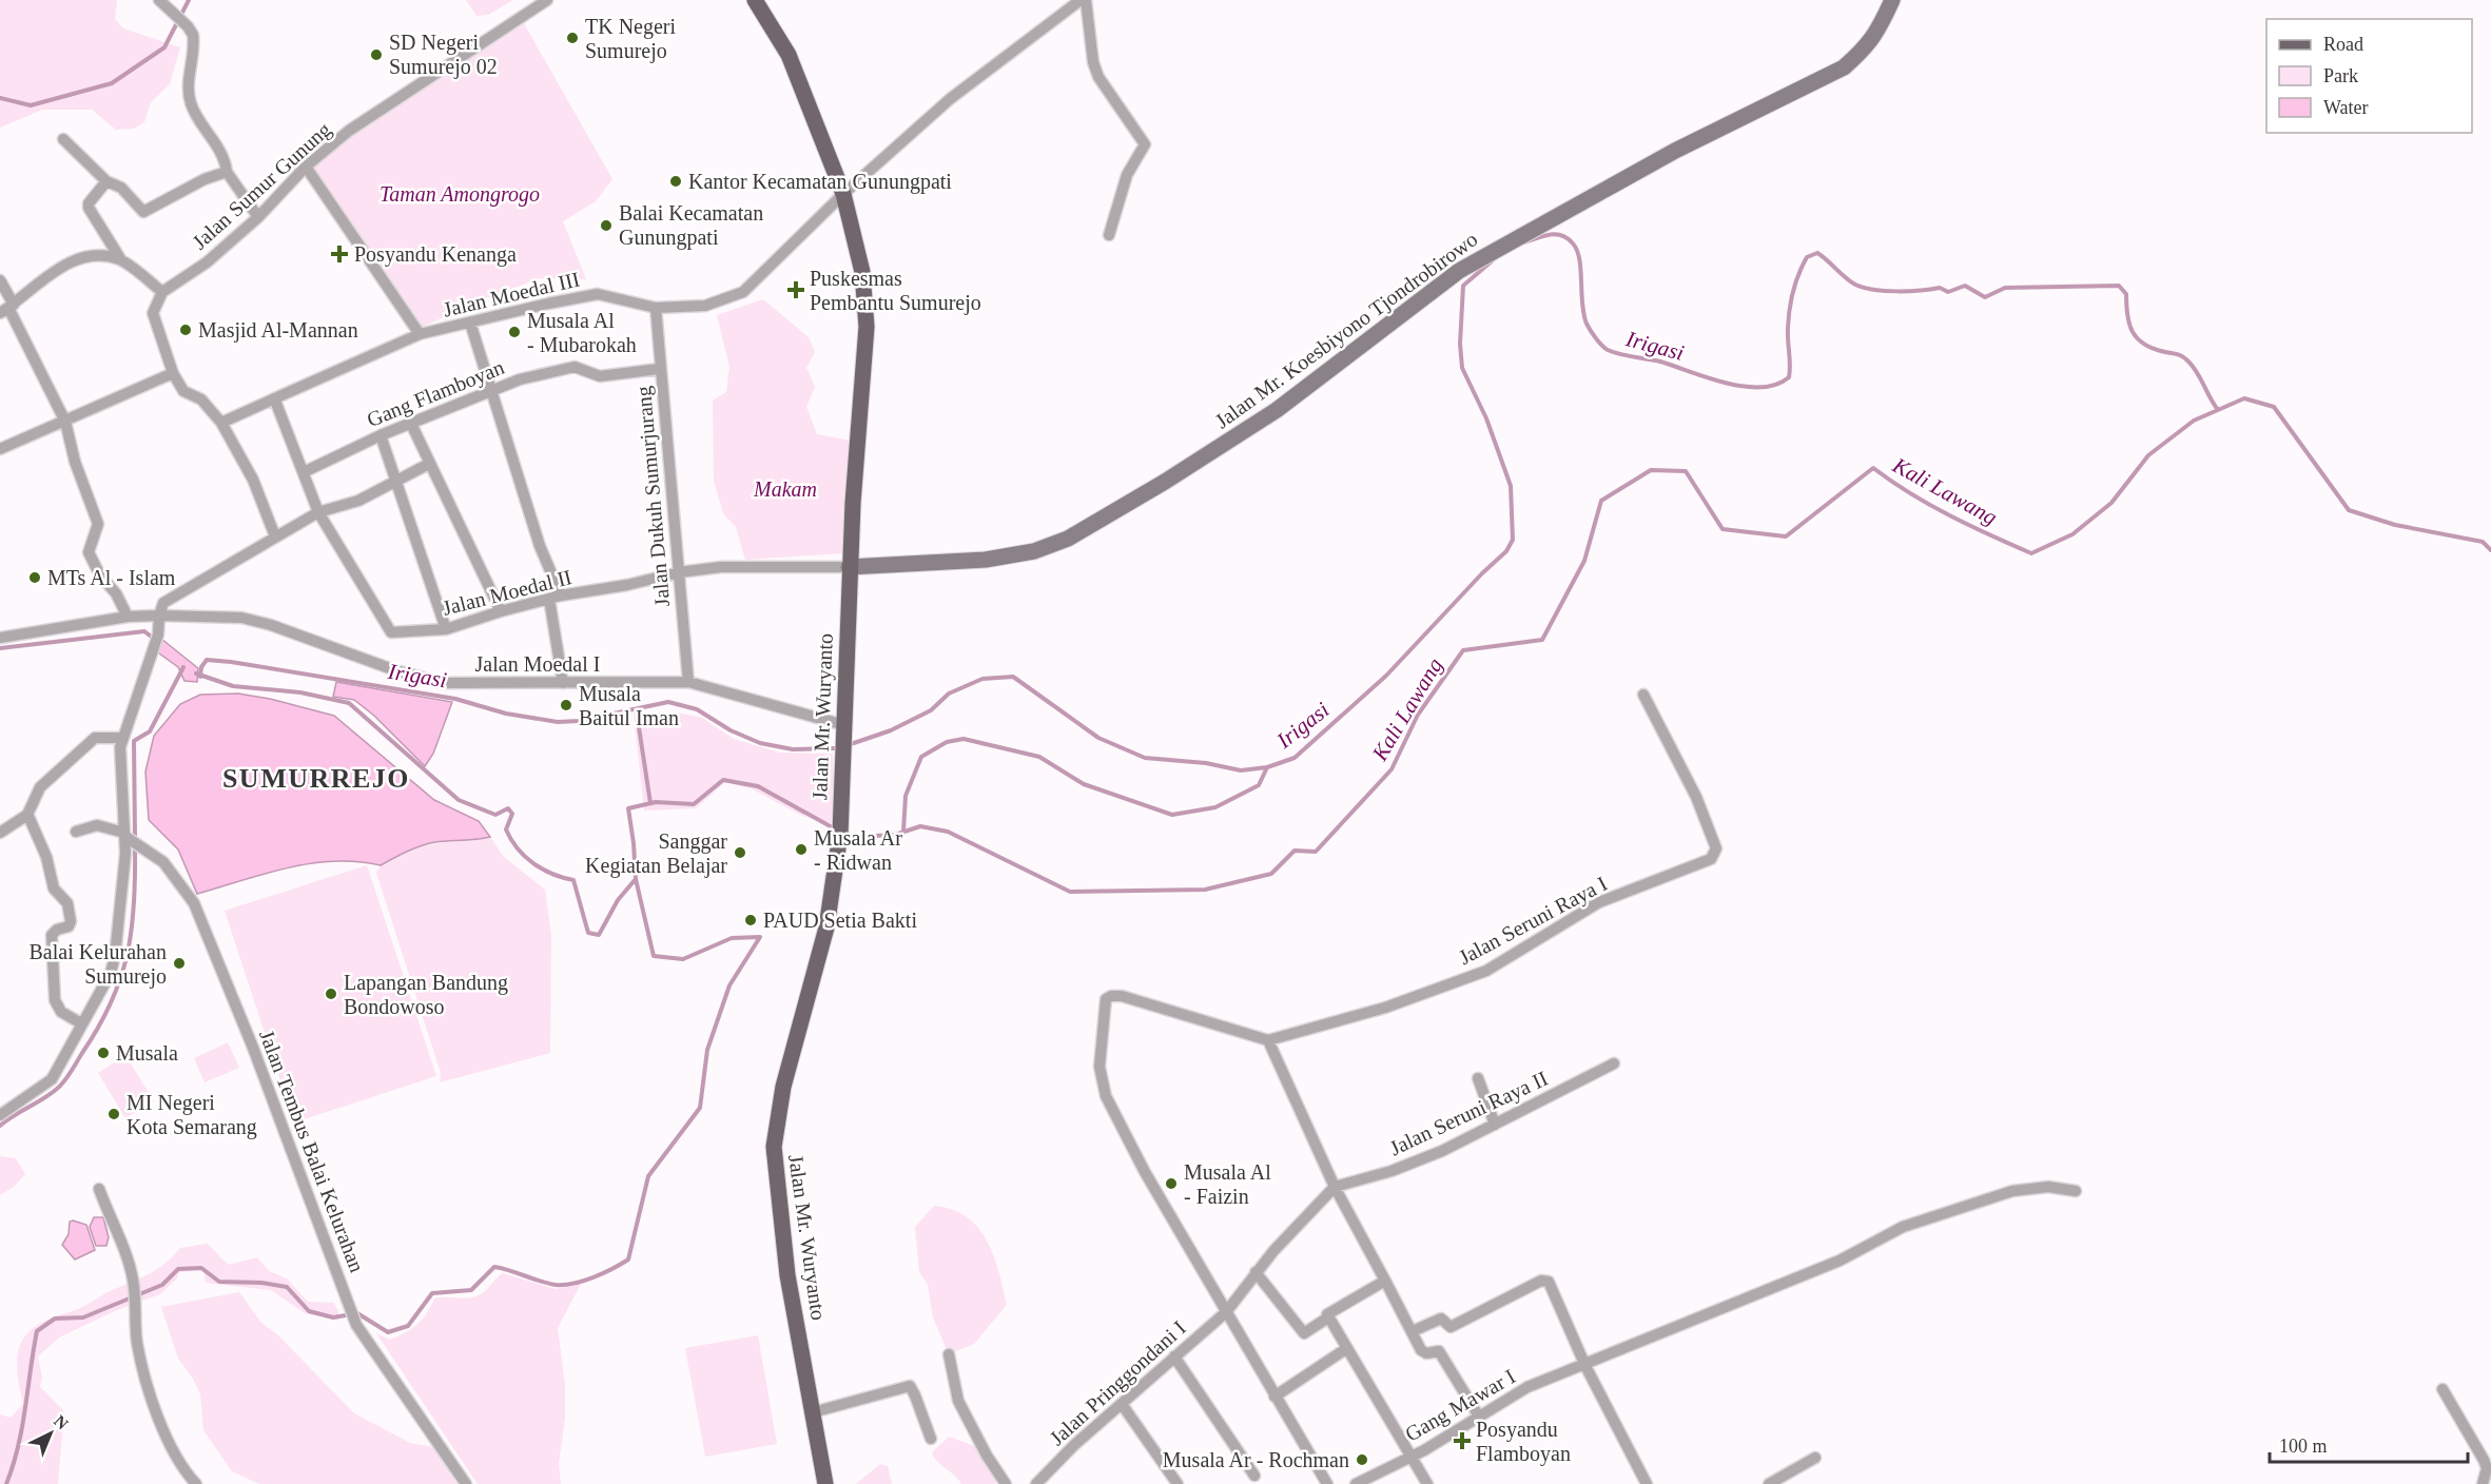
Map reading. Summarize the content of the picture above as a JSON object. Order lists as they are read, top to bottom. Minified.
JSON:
{"streets":{"main road":["Jalan Mr. Koesbiyono Tjondrobirowo","Jalan Mr. Wuryanto"],"street":["Jalan Sumur Gunung","Jalan Moedal III","Gang Flamboyan","Jalan Dukuh Sumurjurang","Jalan Moedal II","Jalan Moedal I","Jalan Seruni Raya I","Jalan Seruni Raya II","Jalan Tembus Balai Kelurahan","Jalan Pringgondani I","Gang Mawar I"]},"crossings":[["Jalan Moedal III","Jalan Dukuh Sumurjurang"],["Jalan Moedal III","Jalan Mr. Wuryanto"],["Jalan Mr. Koesbiyono Tjondrobirowo","Jalan Moedal II"],["Jalan Mr. Koesbiyono Tjondrobirowo","Jalan Mr. Wuryanto"],["Gang Flamboyan","Jalan Dukuh Sumurjurang"],["Jalan Dukuh Sumurjurang","Jalan Moedal II"],["Jalan Dukuh Sumurjurang","Jalan Moedal I"],["Jalan Moedal II","Jalan Mr. Wuryanto"],["Jalan Moedal I","Jalan Mr. Wuryanto"]],"districts":["SUMURREJO"],"water":["Irigasi","Kali Lawang"],"parks":["Taman Amongrogo","Makam"],"places":{"other":["TK Negeri Sumurejo","SD Negeri Sumurejo 02","Kantor Kecamatan Gunungpati","Balai Kecamatan Gunungpati","Masjid Al-Mannan","Musala Al - Mubarokah","MTs Al - Islam","Musala Baitul Iman","Musala Ar - Ridwan","Sanggar Kegiatan Belajar","PAUD Setia Bakti","Balai Kelurahan Sumurejo","Lapangan Bandung Bondowoso","Musala","MI Negeri Kota Semarang","Musala Al - Faizin","Musala Ar - Rochman"],"health":["Posyandu Kenanga","Puskesmas Pembantu Sumurejo","Posyandu Flamboyan"]},"legend":["Road","Park","Water"],"scale_bar":"100 m","north":"top right"}
